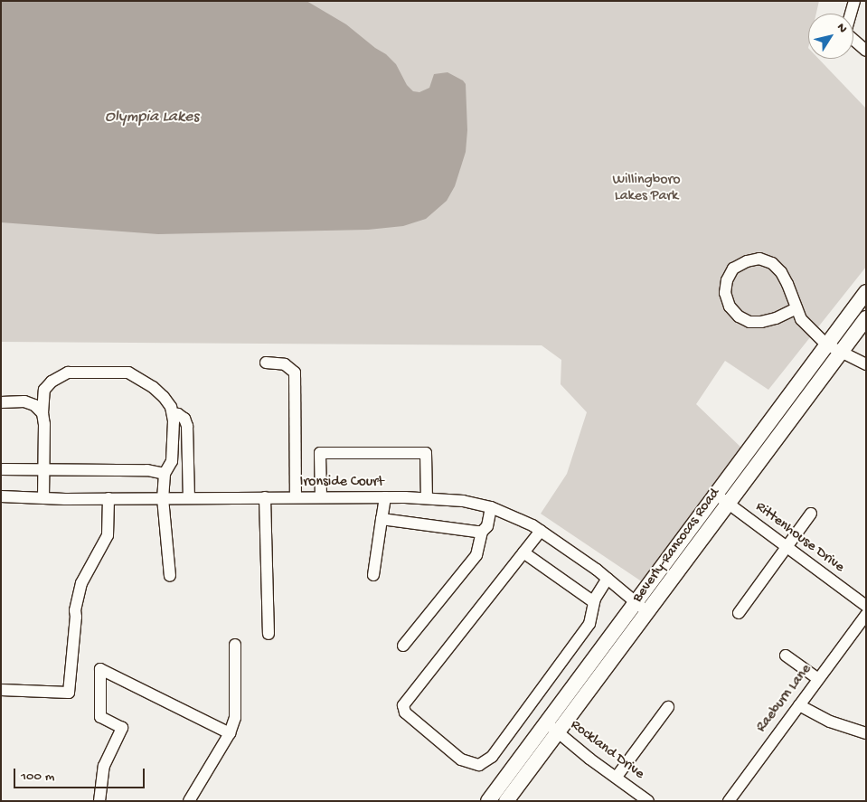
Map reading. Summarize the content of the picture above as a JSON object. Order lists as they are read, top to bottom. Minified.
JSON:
{"streets":{"main road":["Beverly-Rancocas Road"],"street":["Ironside Court","Rittenhouse Drive","Raeburn Lane","Rockland Drive"]},"crossings":[["Ironside Court","Beverly-Rancocas Road"],["Rittenhouse Drive","Beverly-Rancocas Road"],["Beverly-Rancocas Road","Rockland Drive"]],"water":["Olympia Lakes"],"parks":["Willingboro Lakes Park"],"scale_bar":"100 m","north":"top right"}
